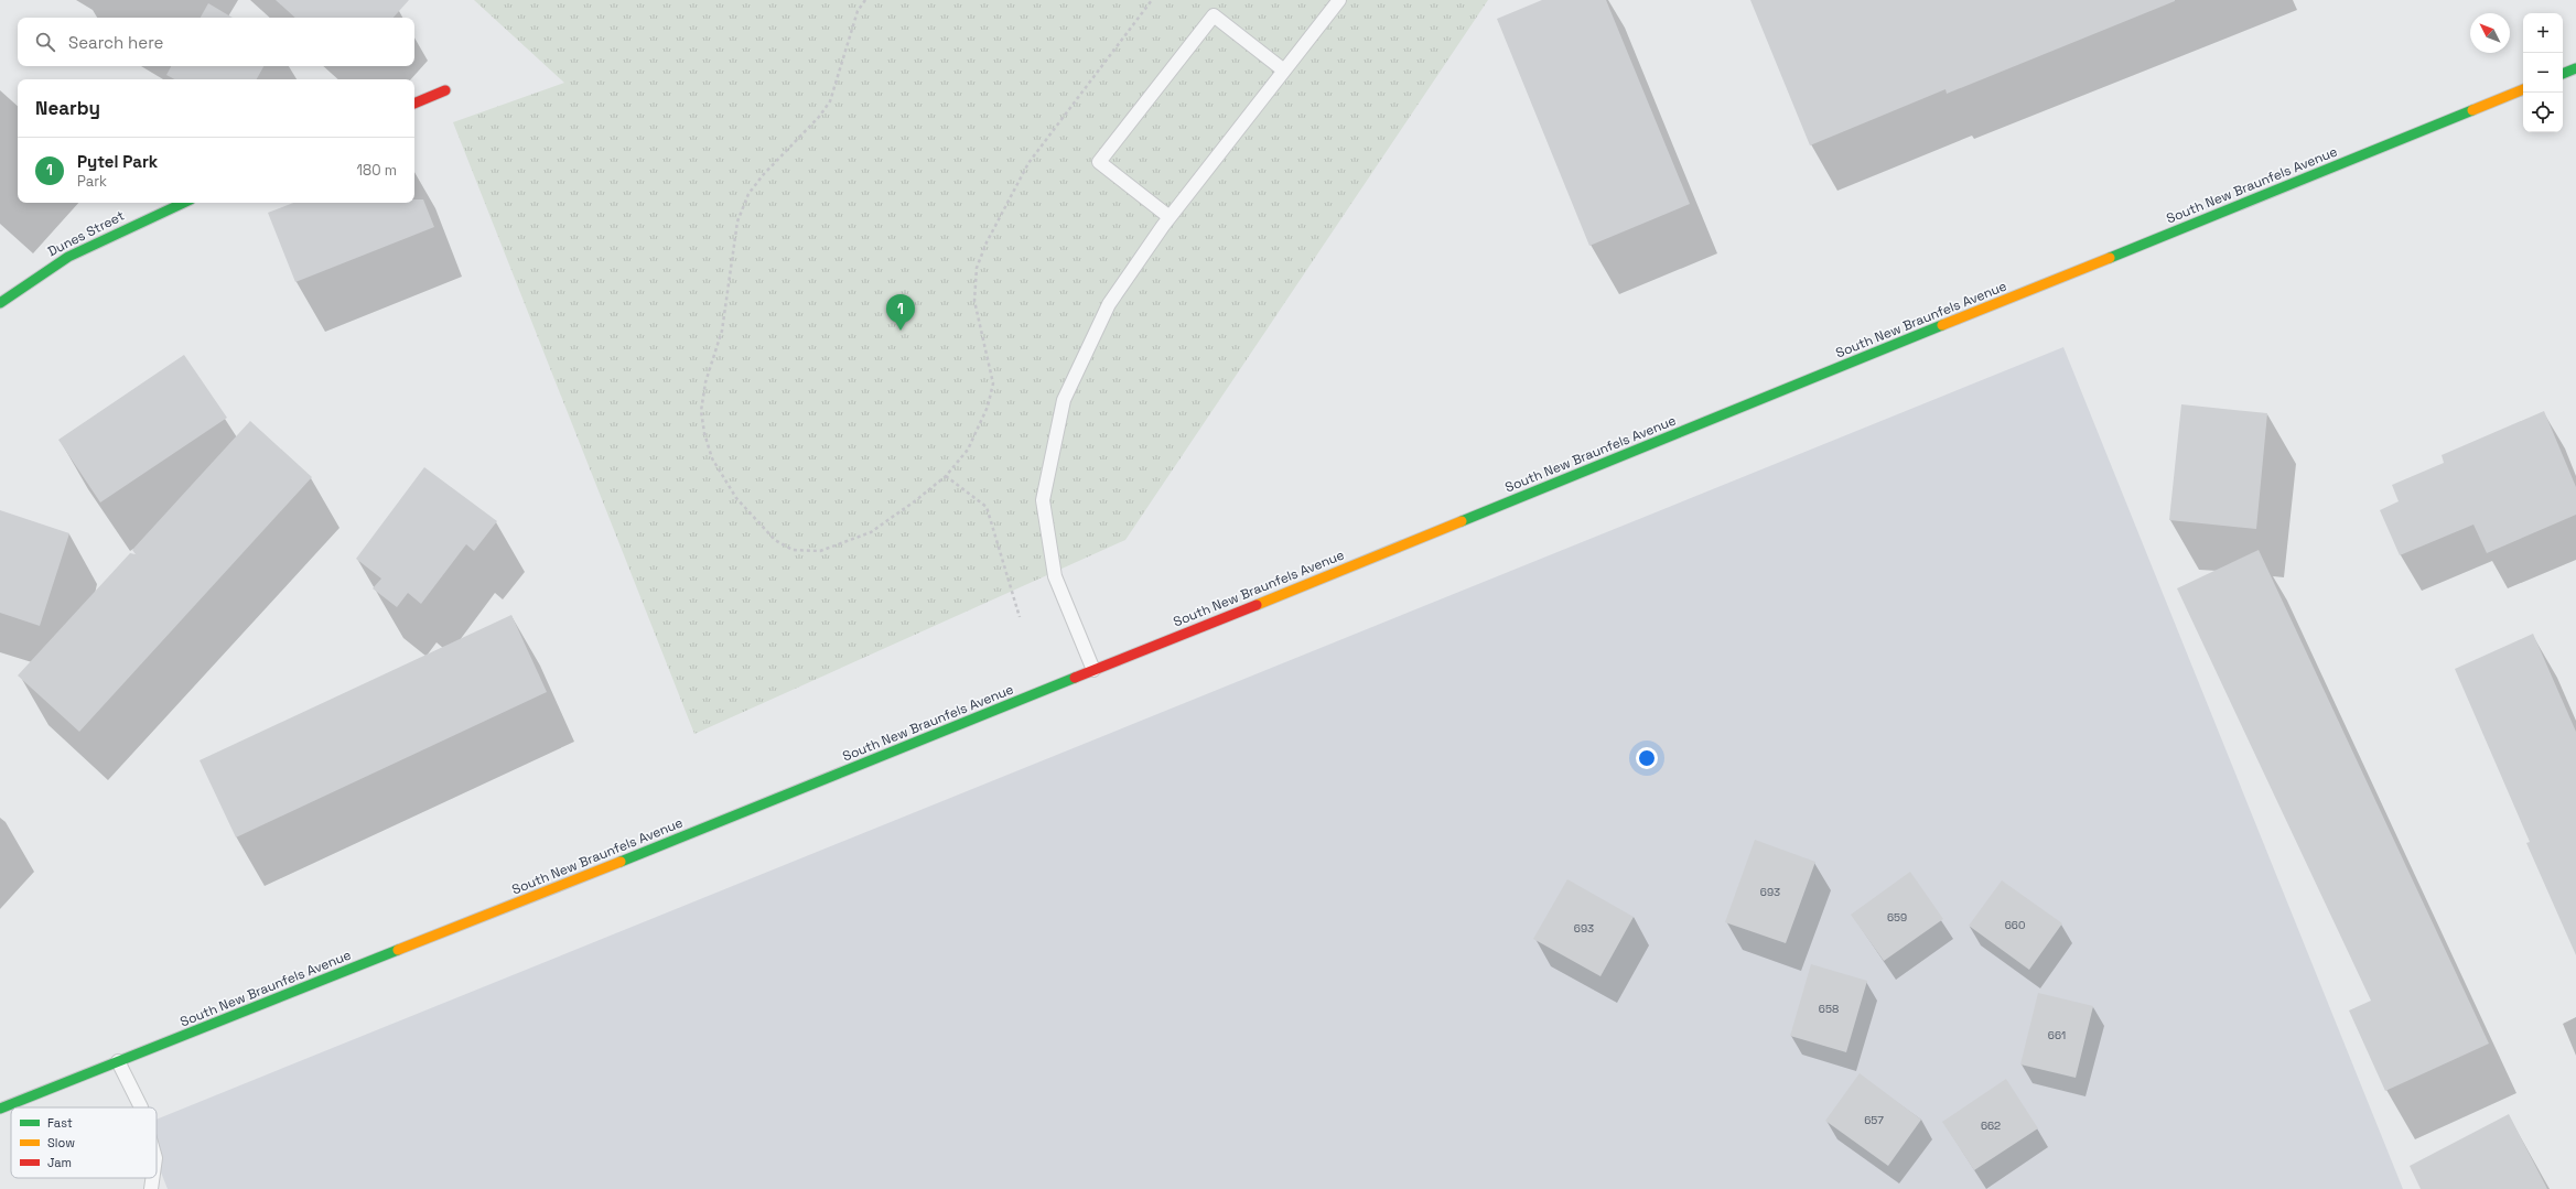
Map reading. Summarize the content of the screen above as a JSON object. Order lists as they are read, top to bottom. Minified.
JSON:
{"streets":{"main road":["South New Braunfels Avenue","Dunes Street"]},"house_numbers":["693","659","660","693","658","661","657","662"],"legend":["Fast","Slow","Jam"],"north":"top left","page":{"map_buttons":["+","−"],"search":"Search here","heading":"Nearby","list":[{"mark":"1","name":"Pytel Park","note":"Park","value":"180 m"}],"pins":"1"}}
